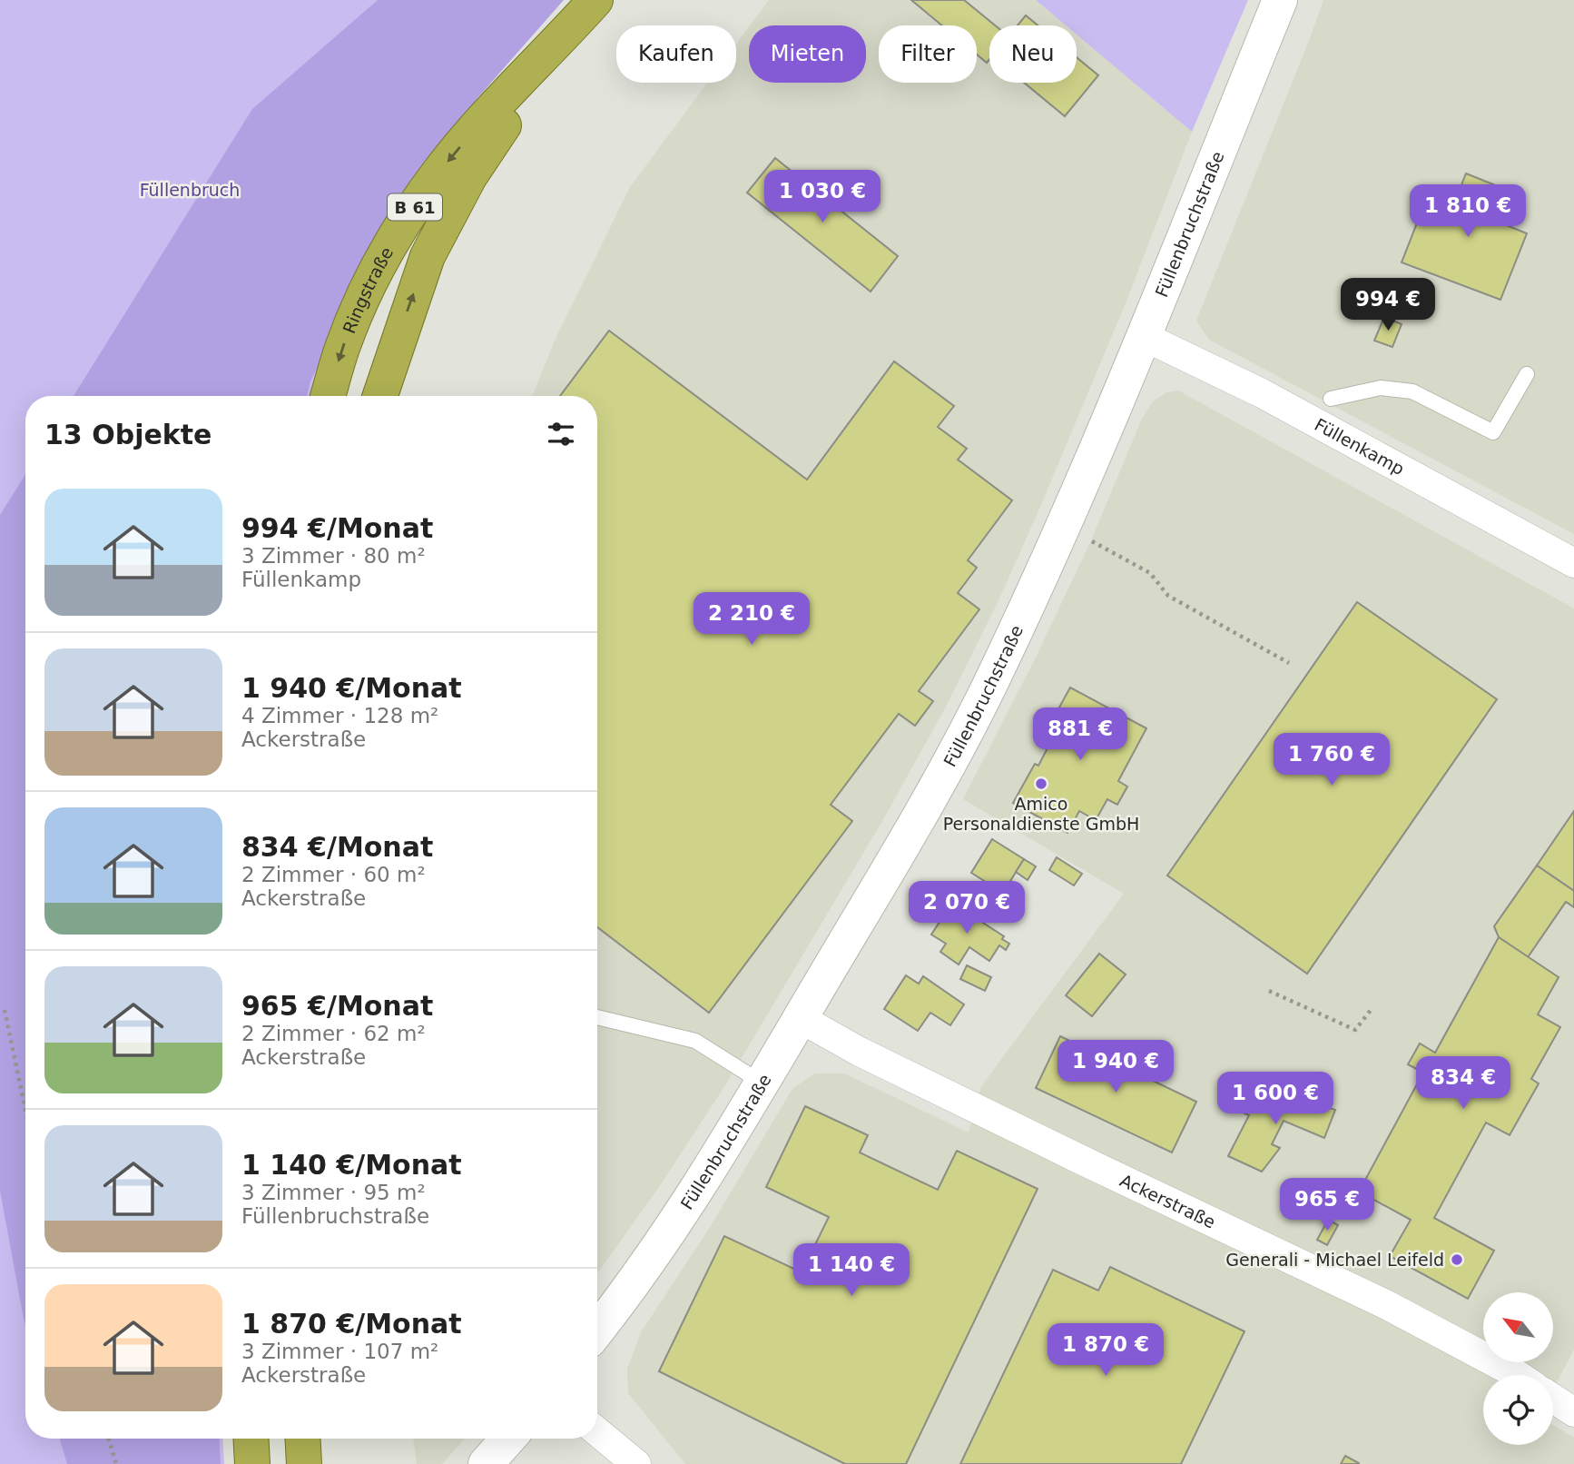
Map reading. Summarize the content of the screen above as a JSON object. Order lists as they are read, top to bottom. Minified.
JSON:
{"streets":{"highway":["B 61","Ringstraße"],"street":["Füllenbruchstraße","Füllenkamp","Ackerstraße"]},"crossings":[["Füllenbruchstraße","Füllenkamp"],["Füllenbruchstraße","Ackerstraße"]],"parks":["Füllenbruch"],"places":["Amico Personaldienste GmbH","Generali - Michael Leifeld"],"north":"top left","page":{"chip":["Kaufen","Mieten","Filter","Neu"],"price":["1 030 €","1 810 €","994 €","2 210 €","881 €","1 760 €","2 070 €","1 940 €","834 €","1 600 €","965 €","1 140 €","1 870 €"],"heading":"13 Objekte","list":[{"name":"994 €/Monat","note":"3 Zimmer · 80 m² · Füllenkamp"},{"name":"1 940 €/Monat","note":"4 Zimmer · 128 m² · Ackerstraße"},{"name":"834 €/Monat","note":"2 Zimmer · 60 m² · Ackerstraße"},{"name":"965 €/Monat","note":"2 Zimmer · 62 m² · Ackerstraße"},{"name":"1 140 €/Monat","note":"3 Zimmer · 95 m² · Füllenbruchstraße"},{"name":"1 870 €/Monat","note":"3 Zimmer · 107 m² · Ackerstraße"}]}}
